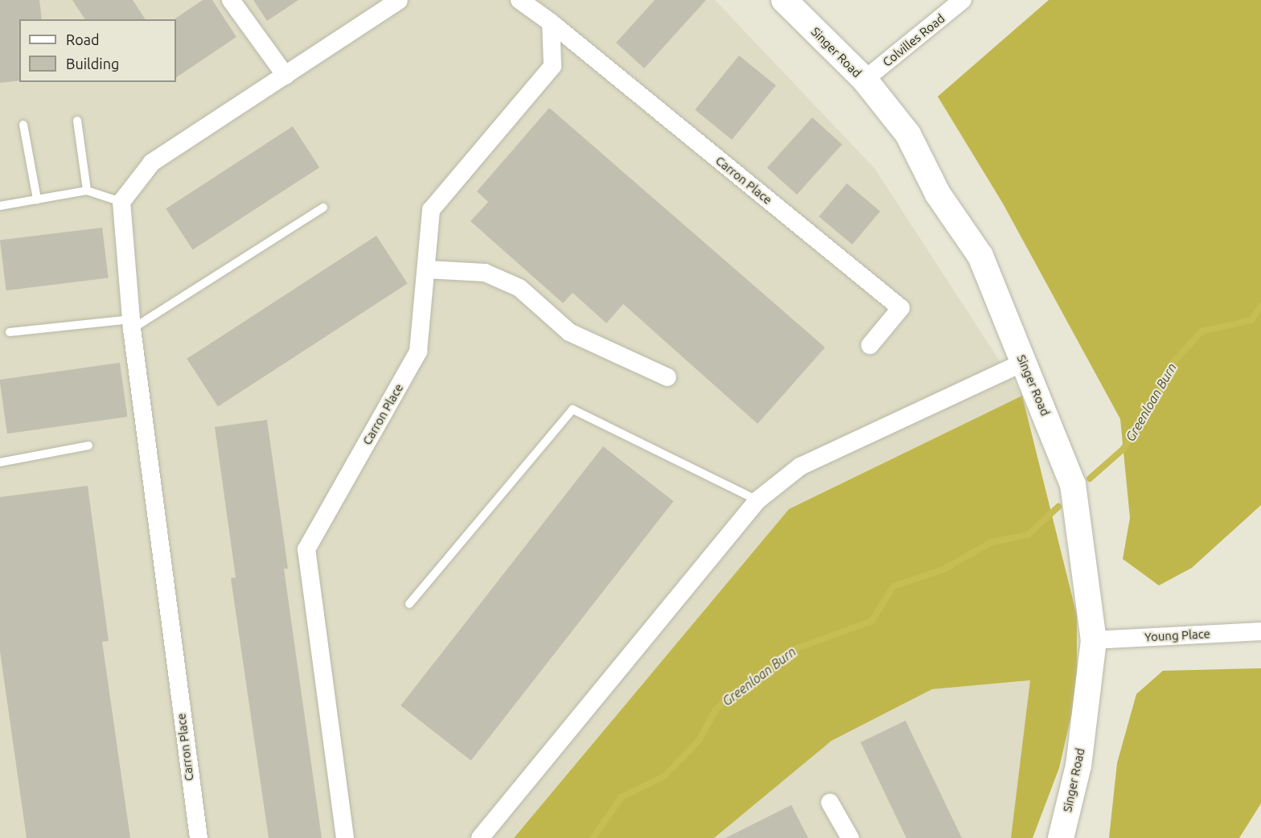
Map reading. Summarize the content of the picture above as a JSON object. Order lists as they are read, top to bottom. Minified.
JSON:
{"streets":{"street":["Colvilles Road","Singer Road","Carron Place","Young Place"]},"crossings":[["Colvilles Road","Singer Road"],["Singer Road","Young Place"]],"water":["Greenloan Burn"],"legend":["Road","Building"]}
